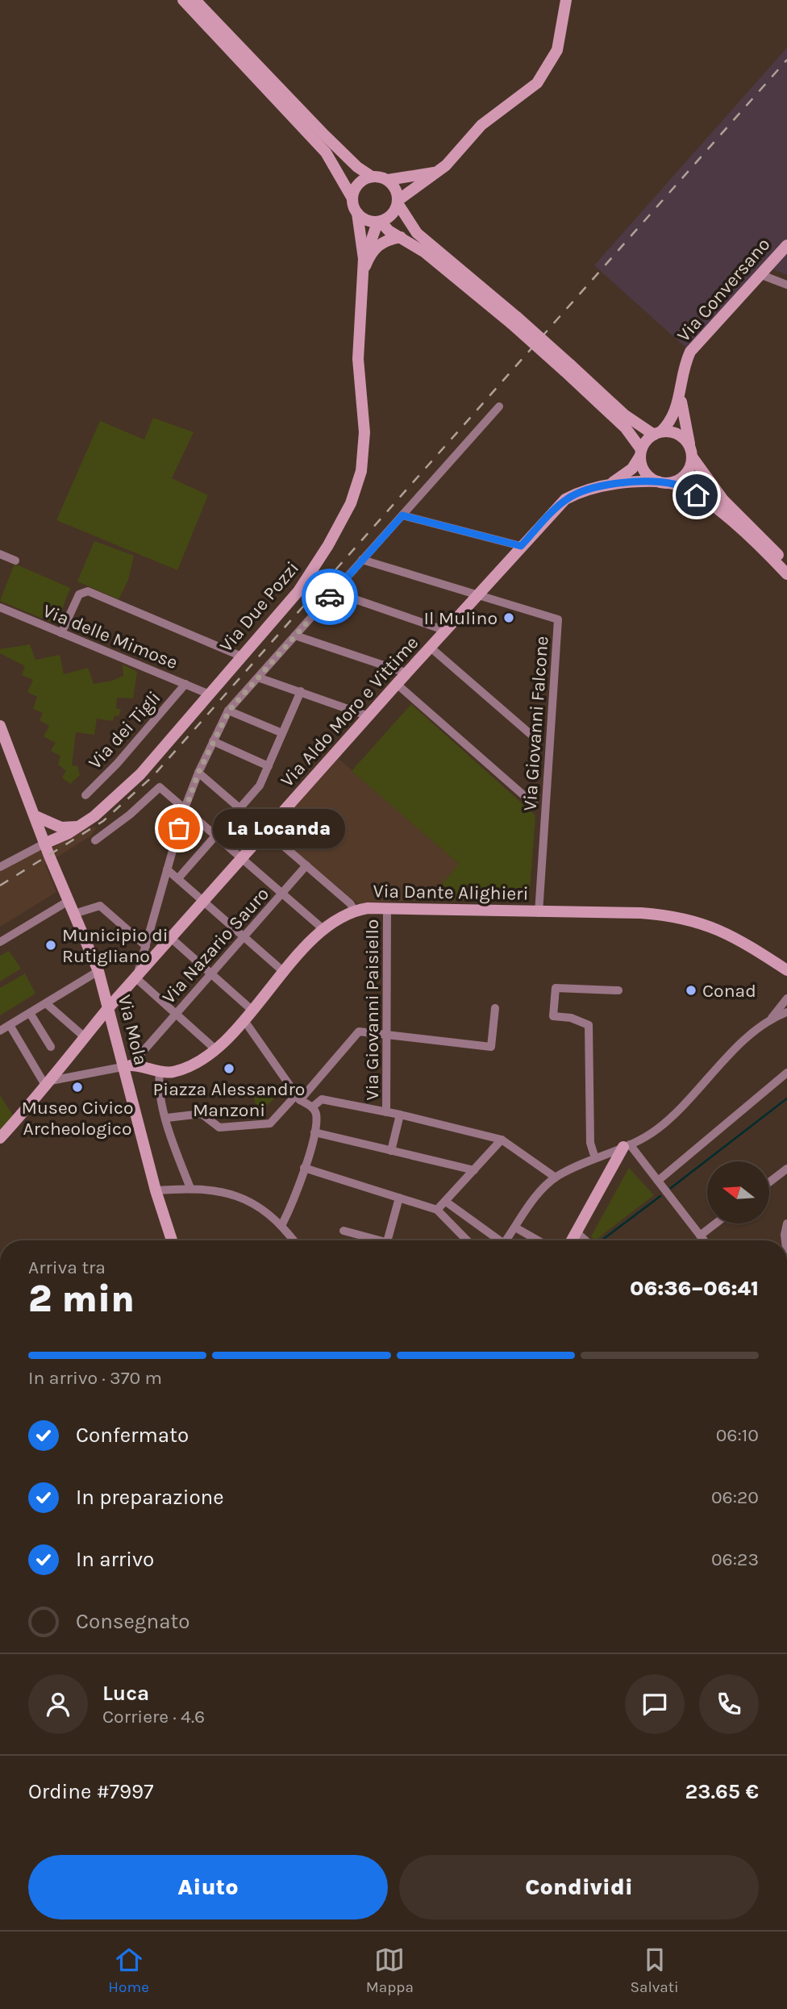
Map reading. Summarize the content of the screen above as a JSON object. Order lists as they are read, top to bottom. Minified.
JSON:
{"streets":{"street":["Via Conversano","Via Due Pozzi","Via delle Mimose","Via Aldo Moro e Vittime","Via Giovanni Falcone","Via dei Tigli","Via Dante Alighieri","Via Nazario Sauro","Via Giovanni Paisiello","Via Mola"]},"crossings":[["Via Due Pozzi","Via delle Mimose"],["Via Due Pozzi","Via Mola"],["Via delle Mimose","Via dei Tigli"],["Via Aldo Moro e Vittime","Via Giovanni Falcone"],["Via Aldo Moro e Vittime","Via Mola"],["Via Giovanni Falcone","Via Dante Alighieri"],["Via Dante Alighieri","Via Nazario Sauro"],["Via Dante Alighieri","Via Giovanni Paisiello"],["Via Dante Alighieri","Via Mola"],["Via Nazario Sauro","Via Mola"]],"places":["Il Mulino","La Locanda","Municipio di Rutigliano","Conad","Piazza Alessandro Manzoni","Museo Civico Archeologico"],"north":"left","page":{"bubble":"La Locanda","heading":["2 min","Arriva tra","06:36–06:41"],"panel":["Luca","Corriere · 4.6","Ordine #7997","23.65 €"],"bar":"In arrivo · 370 m","list":[["Confermato","06:10"],["In preparazione","06:20"],["In arrivo","06:23"],"Consegnato"],"buttons":["Aiuto","Condividi"],"tabs":["Home","Mappa","Salvati"]}}
